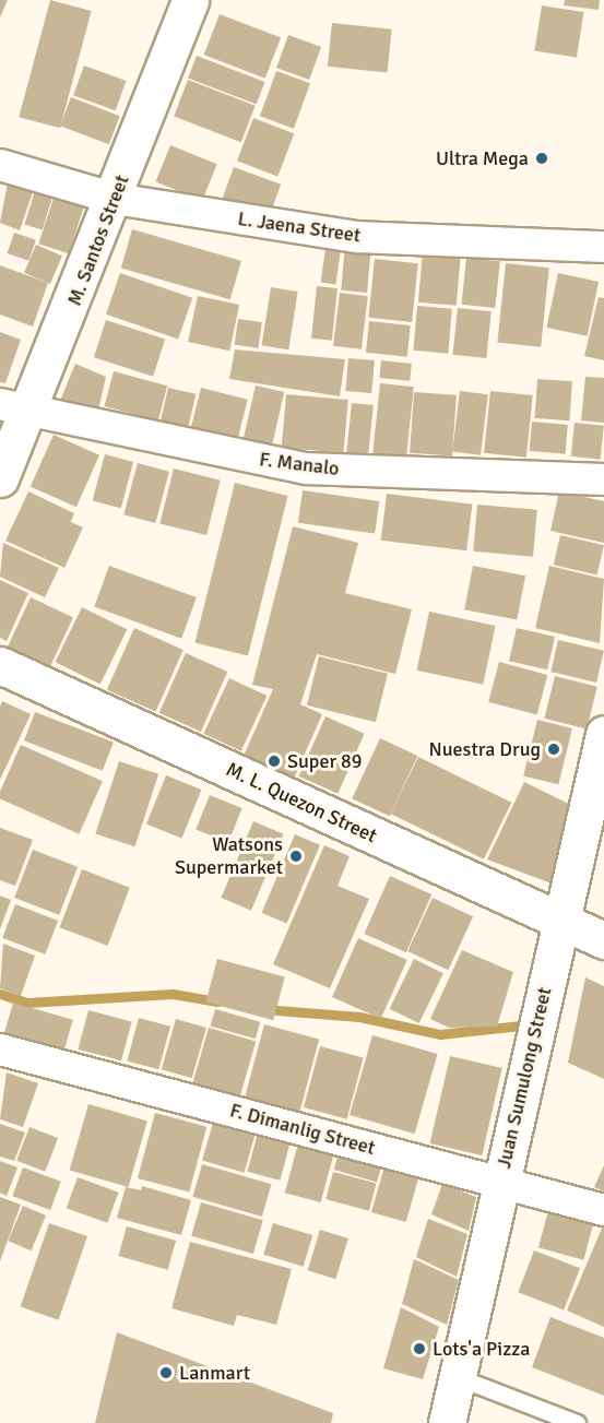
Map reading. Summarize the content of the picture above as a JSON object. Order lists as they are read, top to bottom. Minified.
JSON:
{"streets":{"main road":["M. Santos Street","M. L. Quezon Street","Juan Sumulong Street"],"street":["L. Jaena Street","F. Manalo","F. Dimanlig Street"]},"crossings":[["L. Jaena Street","M. Santos Street"],["M. Santos Street","F. Manalo"],["M. L. Quezon Street","Juan Sumulong Street"],["Juan Sumulong Street","F. Dimanlig Street"]],"places":["Ultra Mega","Nuestra Drug","Super 89","Watsons Supermarket","Lots'a Pizza","Lanmart"]}
